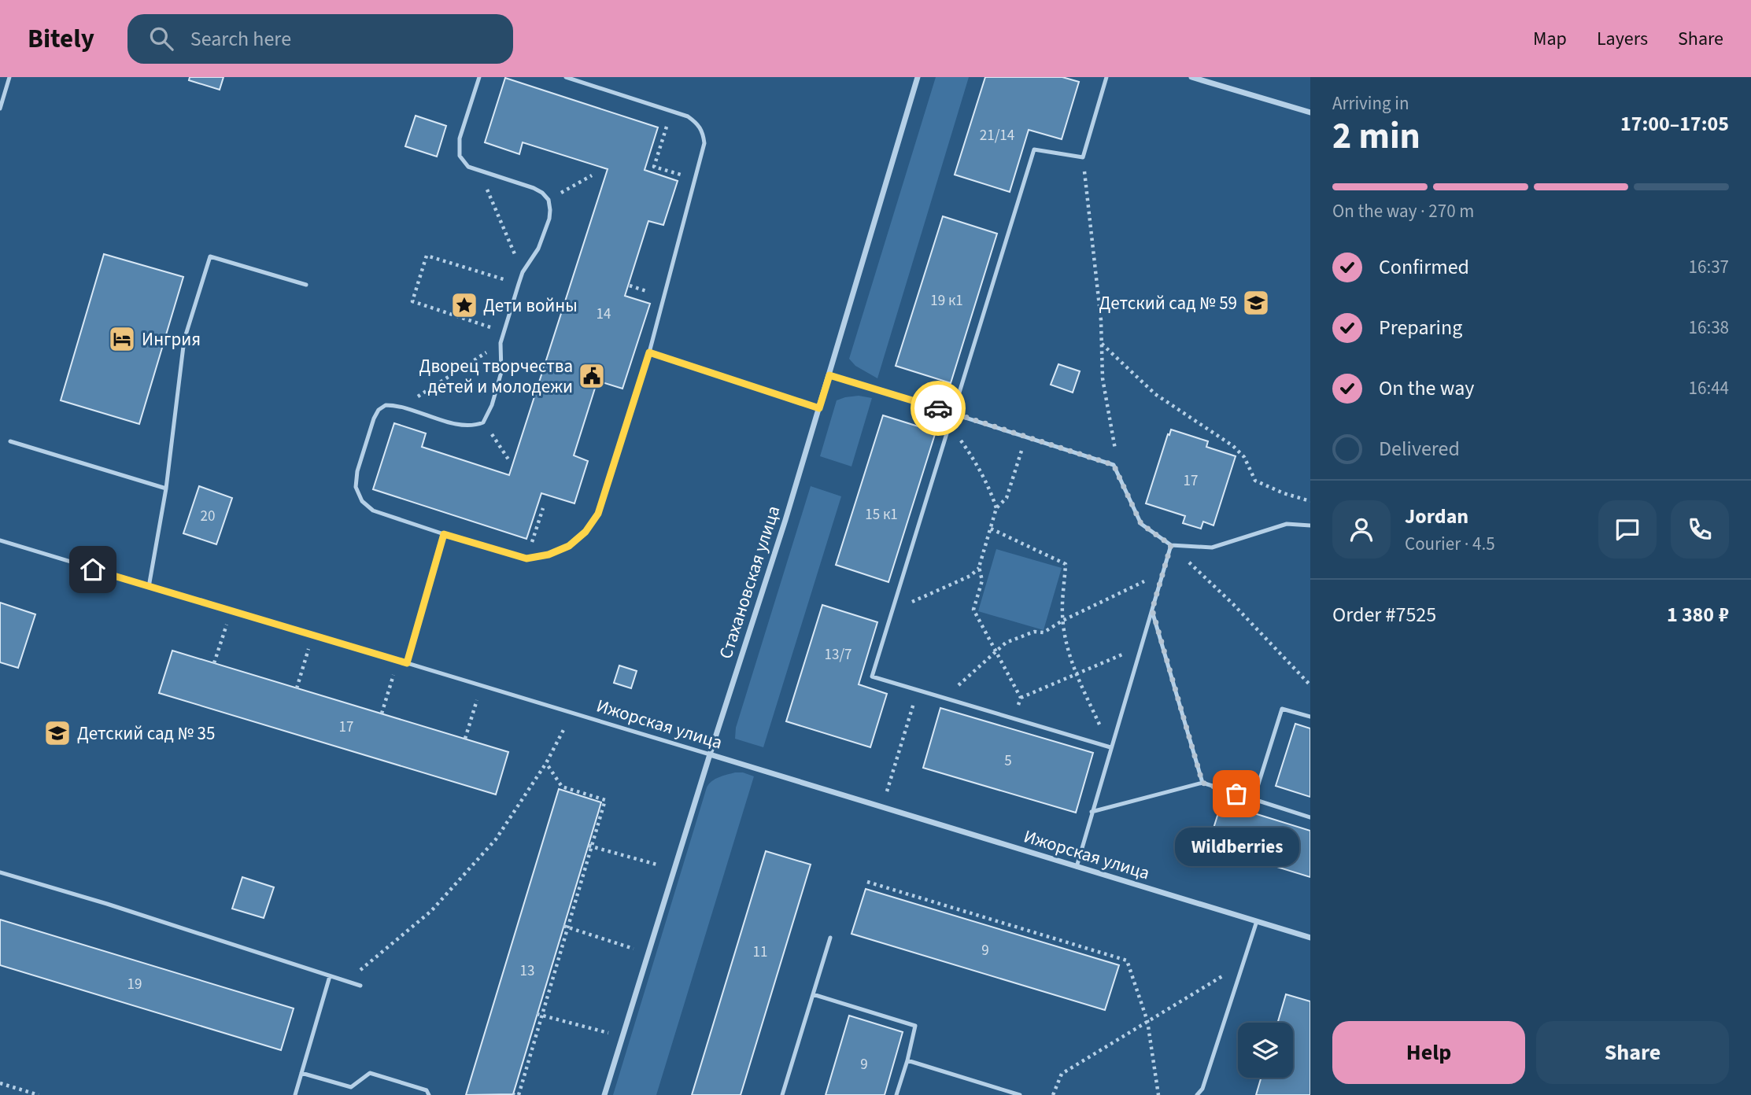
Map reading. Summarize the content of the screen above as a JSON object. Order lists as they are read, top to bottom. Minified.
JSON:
{"streets":{"street":["Стахановская улица","Ижорская улица"]},"crossings":[["Стахановская улица","Ижорская улица"]],"places":{"school or university":["Детский сад № 59","Детский сад № 35"],"place":["Дети войны"],"hotel":["Ингрия"],"public building":["Дворец творчества детей и молодежи"],"other":["Wildberries"]},"house_numbers":["21/14","19 к1","14","17","15 к1","20","13/7","17","5","9","11","13","19","9"],"page":{"header":"Bitely","search":"Search here","nav":["Map","Layers","Share"],"heading":["2 min","Arriving in","17:00–17:05"],"panel":["Jordan","Courier · 4.5","Order #7525","1 380 ₽"],"bar":"On the way · 270 m","list":[["Confirmed","16:37"],["Preparing","16:38"],["On the way","16:44"],"Delivered"],"bubble":"Wildberries","buttons":["Help","Share"]}}
